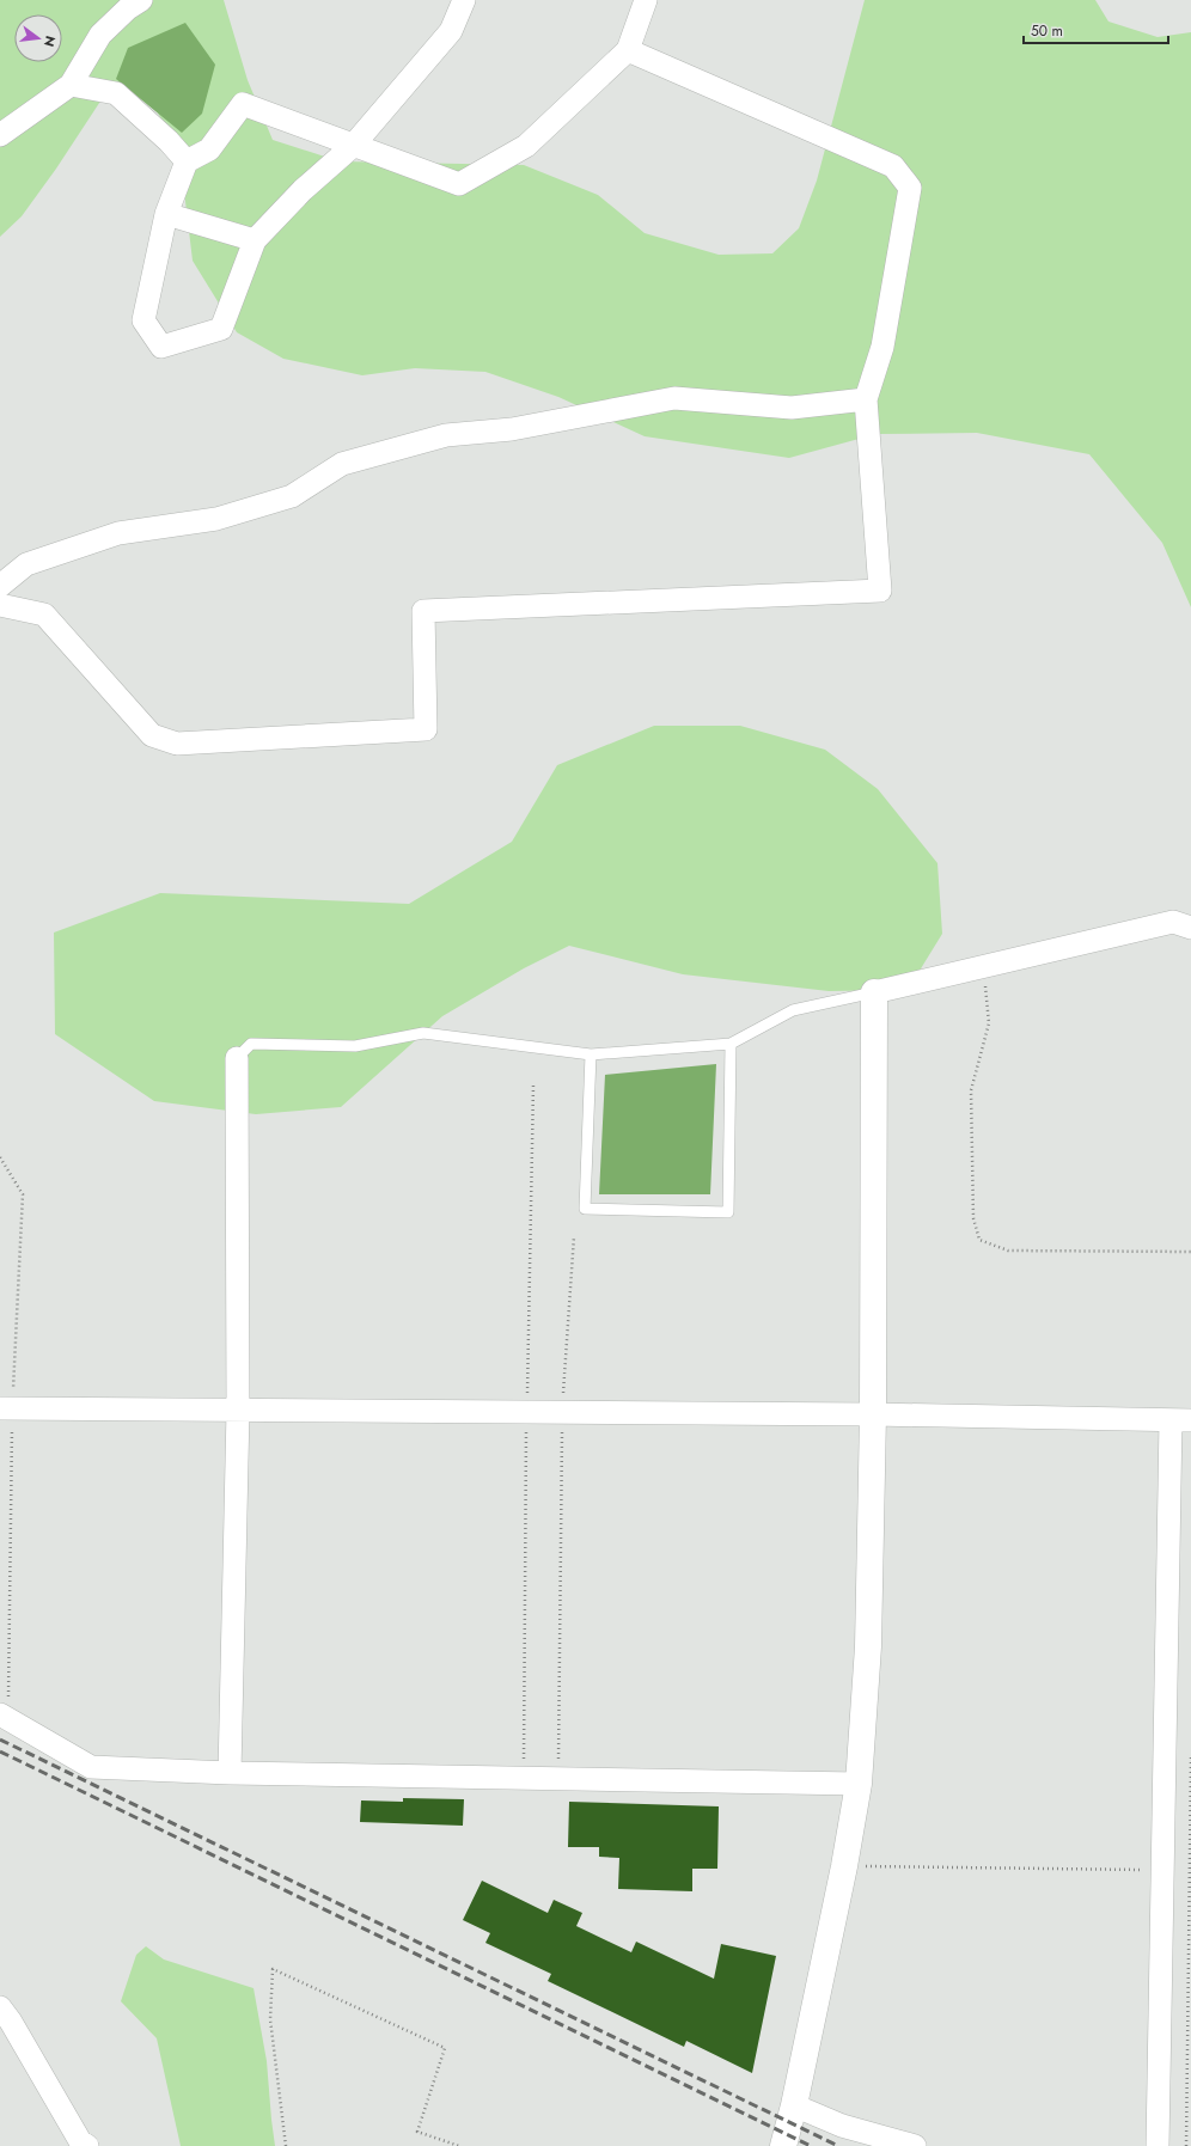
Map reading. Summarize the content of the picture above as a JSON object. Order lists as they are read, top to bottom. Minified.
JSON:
{"scale_bar":"50 m","north":"right"}
